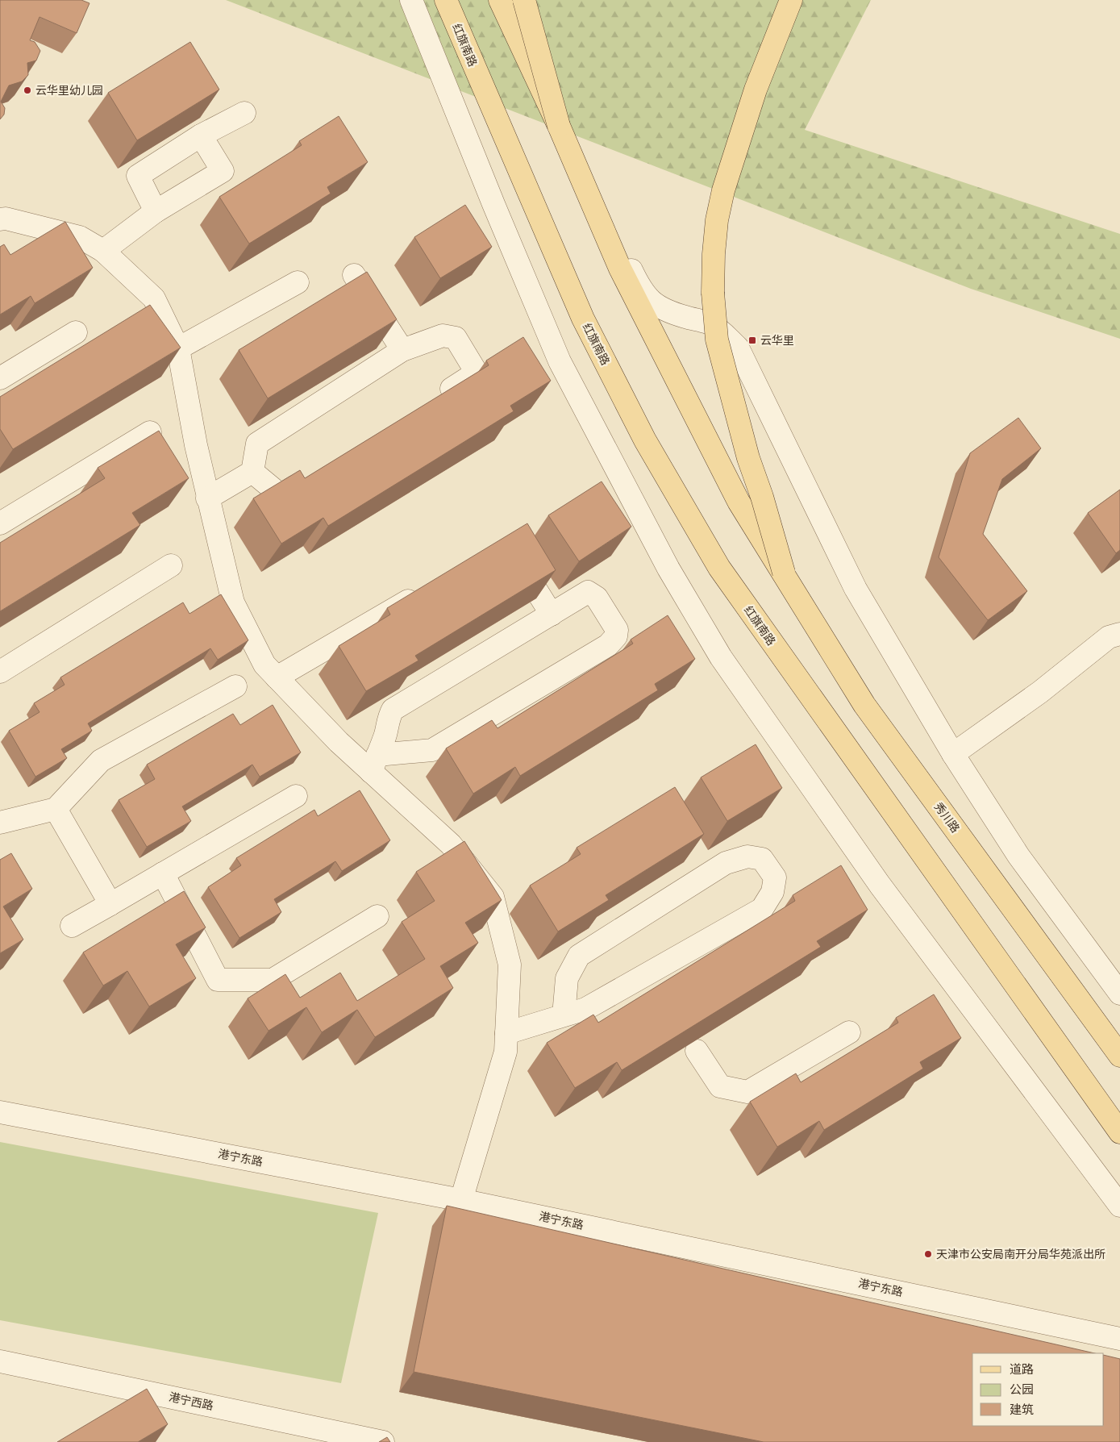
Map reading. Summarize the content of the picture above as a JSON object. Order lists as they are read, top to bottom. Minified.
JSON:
{"streets":{"main road":["红旗南路","秀川路"],"street":["港宁东路","港宁西路"]},"places":{"other":["云华里幼儿园","天津市公安局南开分局华苑派出所"],"transit":["云华里"]},"legend":["道路","公园","建筑"]}
